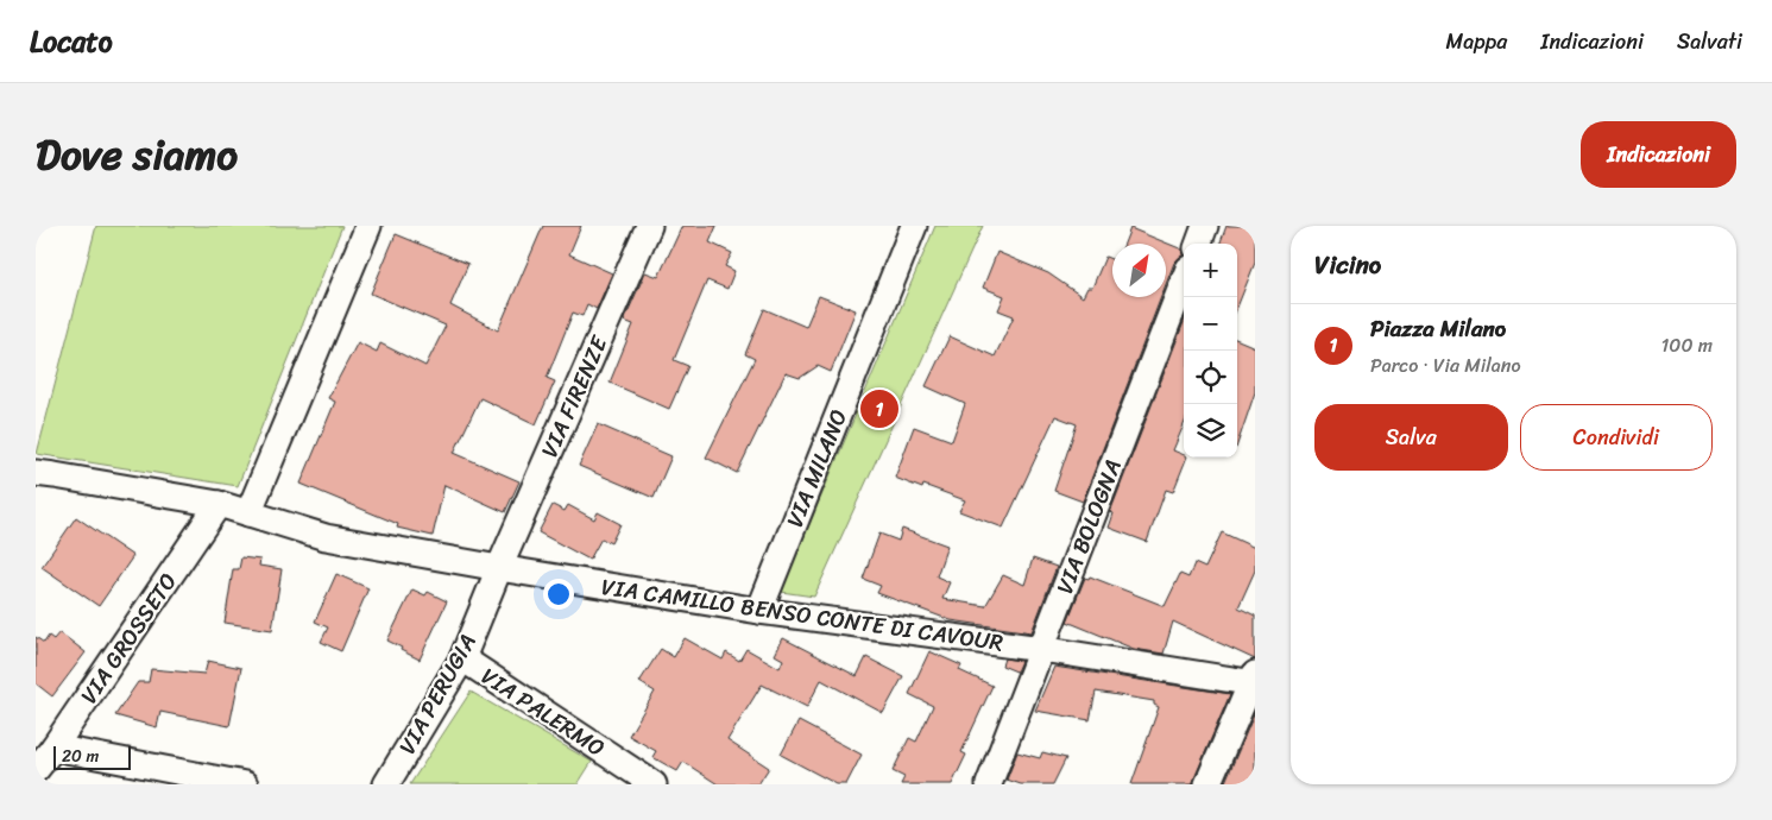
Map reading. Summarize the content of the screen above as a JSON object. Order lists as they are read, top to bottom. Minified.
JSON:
{"streets":{"street":["VIA FIRENZE","VIA MILANO","VIA BOLOGNA","VIA CAMILLO BENSO CONTE DI CAVOUR","VIA GROSSETO","VIA PERUGIA","VIA PALERMO"]},"crossings":[["VIA FIRENZE","VIA CAMILLO BENSO CONTE DI CAVOUR"],["VIA FIRENZE","VIA PERUGIA"],["VIA MILANO","VIA CAMILLO BENSO CONTE DI CAVOUR"],["VIA BOLOGNA","VIA CAMILLO BENSO CONTE DI CAVOUR"],["VIA CAMILLO BENSO CONTE DI CAVOUR","VIA GROSSETO"],["VIA CAMILLO BENSO CONTE DI CAVOUR","VIA PERUGIA"],["VIA PERUGIA","VIA PALERMO"]],"scale_bar":"20 m","north":"top right","page":{"header":"Locato","nav":["Mappa","Indicazioni","Salvati"],"title":"Dove siamo","buttons":["Indicazioni",["Salva","Condividi"]],"heading":"Vicino","map_buttons":["+","−"],"list":[{"mark":"1","name":"Piazza Milano","note":"Parco · Via Milano","value":"100 m"}],"pins":"1","scale":"20 m"}}
